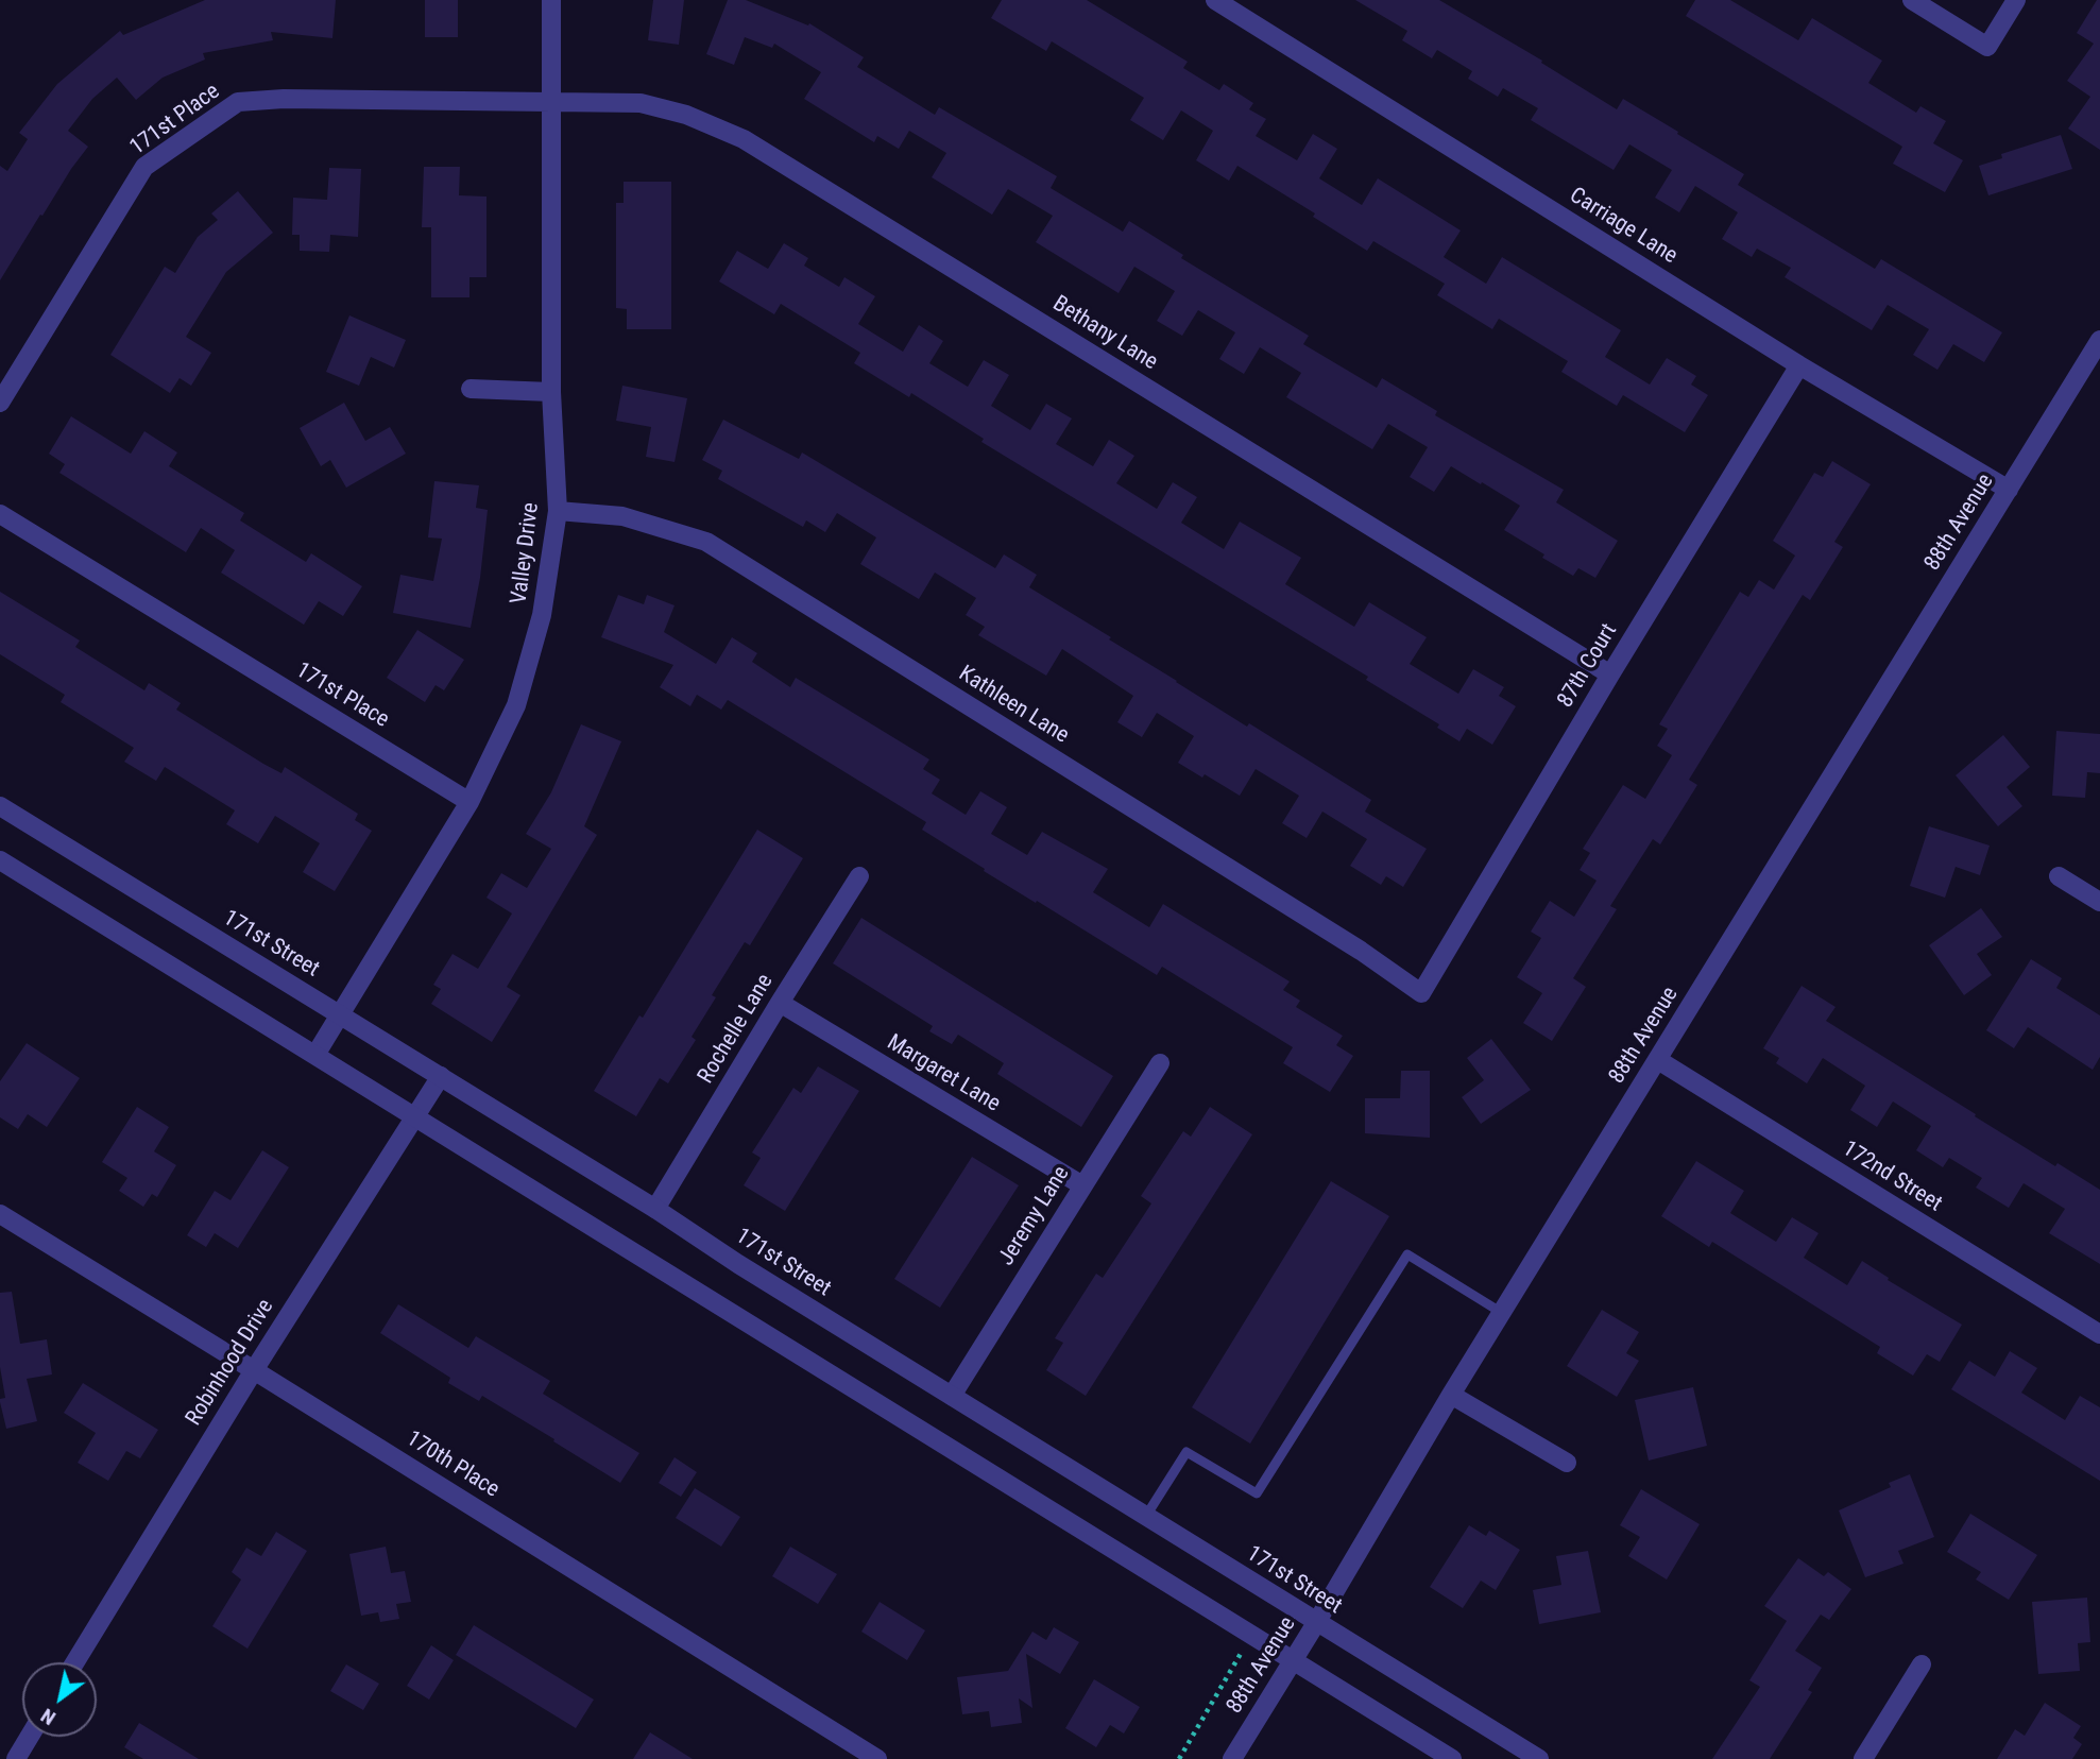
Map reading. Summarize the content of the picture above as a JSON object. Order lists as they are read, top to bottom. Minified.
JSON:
{"streets":{"street":["171st Place","Carriage Lane","Bethany Lane","88th Avenue","Valley Drive","87th Court","Kathleen Lane","171st Street","Rochelle Lane","Margaret Lane","172nd Street","Jeremy Lane","Robinhood Drive","170th Place"]},"crossings":[["171st Place","Bethany Lane"],["171st Place","Valley Drive"],["Carriage Lane","88th Avenue"],["Carriage Lane","87th Court"],["Bethany Lane","Valley Drive"],["Bethany Lane","87th Court"],["88th Avenue","171st Street"],["88th Avenue","172nd Street"],["Valley Drive","Kathleen Lane"],["Valley Drive","171st Street"],["87th Court","Kathleen Lane"],["171st Street","Rochelle Lane"],["171st Street","Jeremy Lane"],["171st Street","Robinhood Drive"],["Rochelle Lane","Margaret Lane"],["Margaret Lane","Jeremy Lane"],["Robinhood Drive","170th Place"]],"north":"bottom left"}
